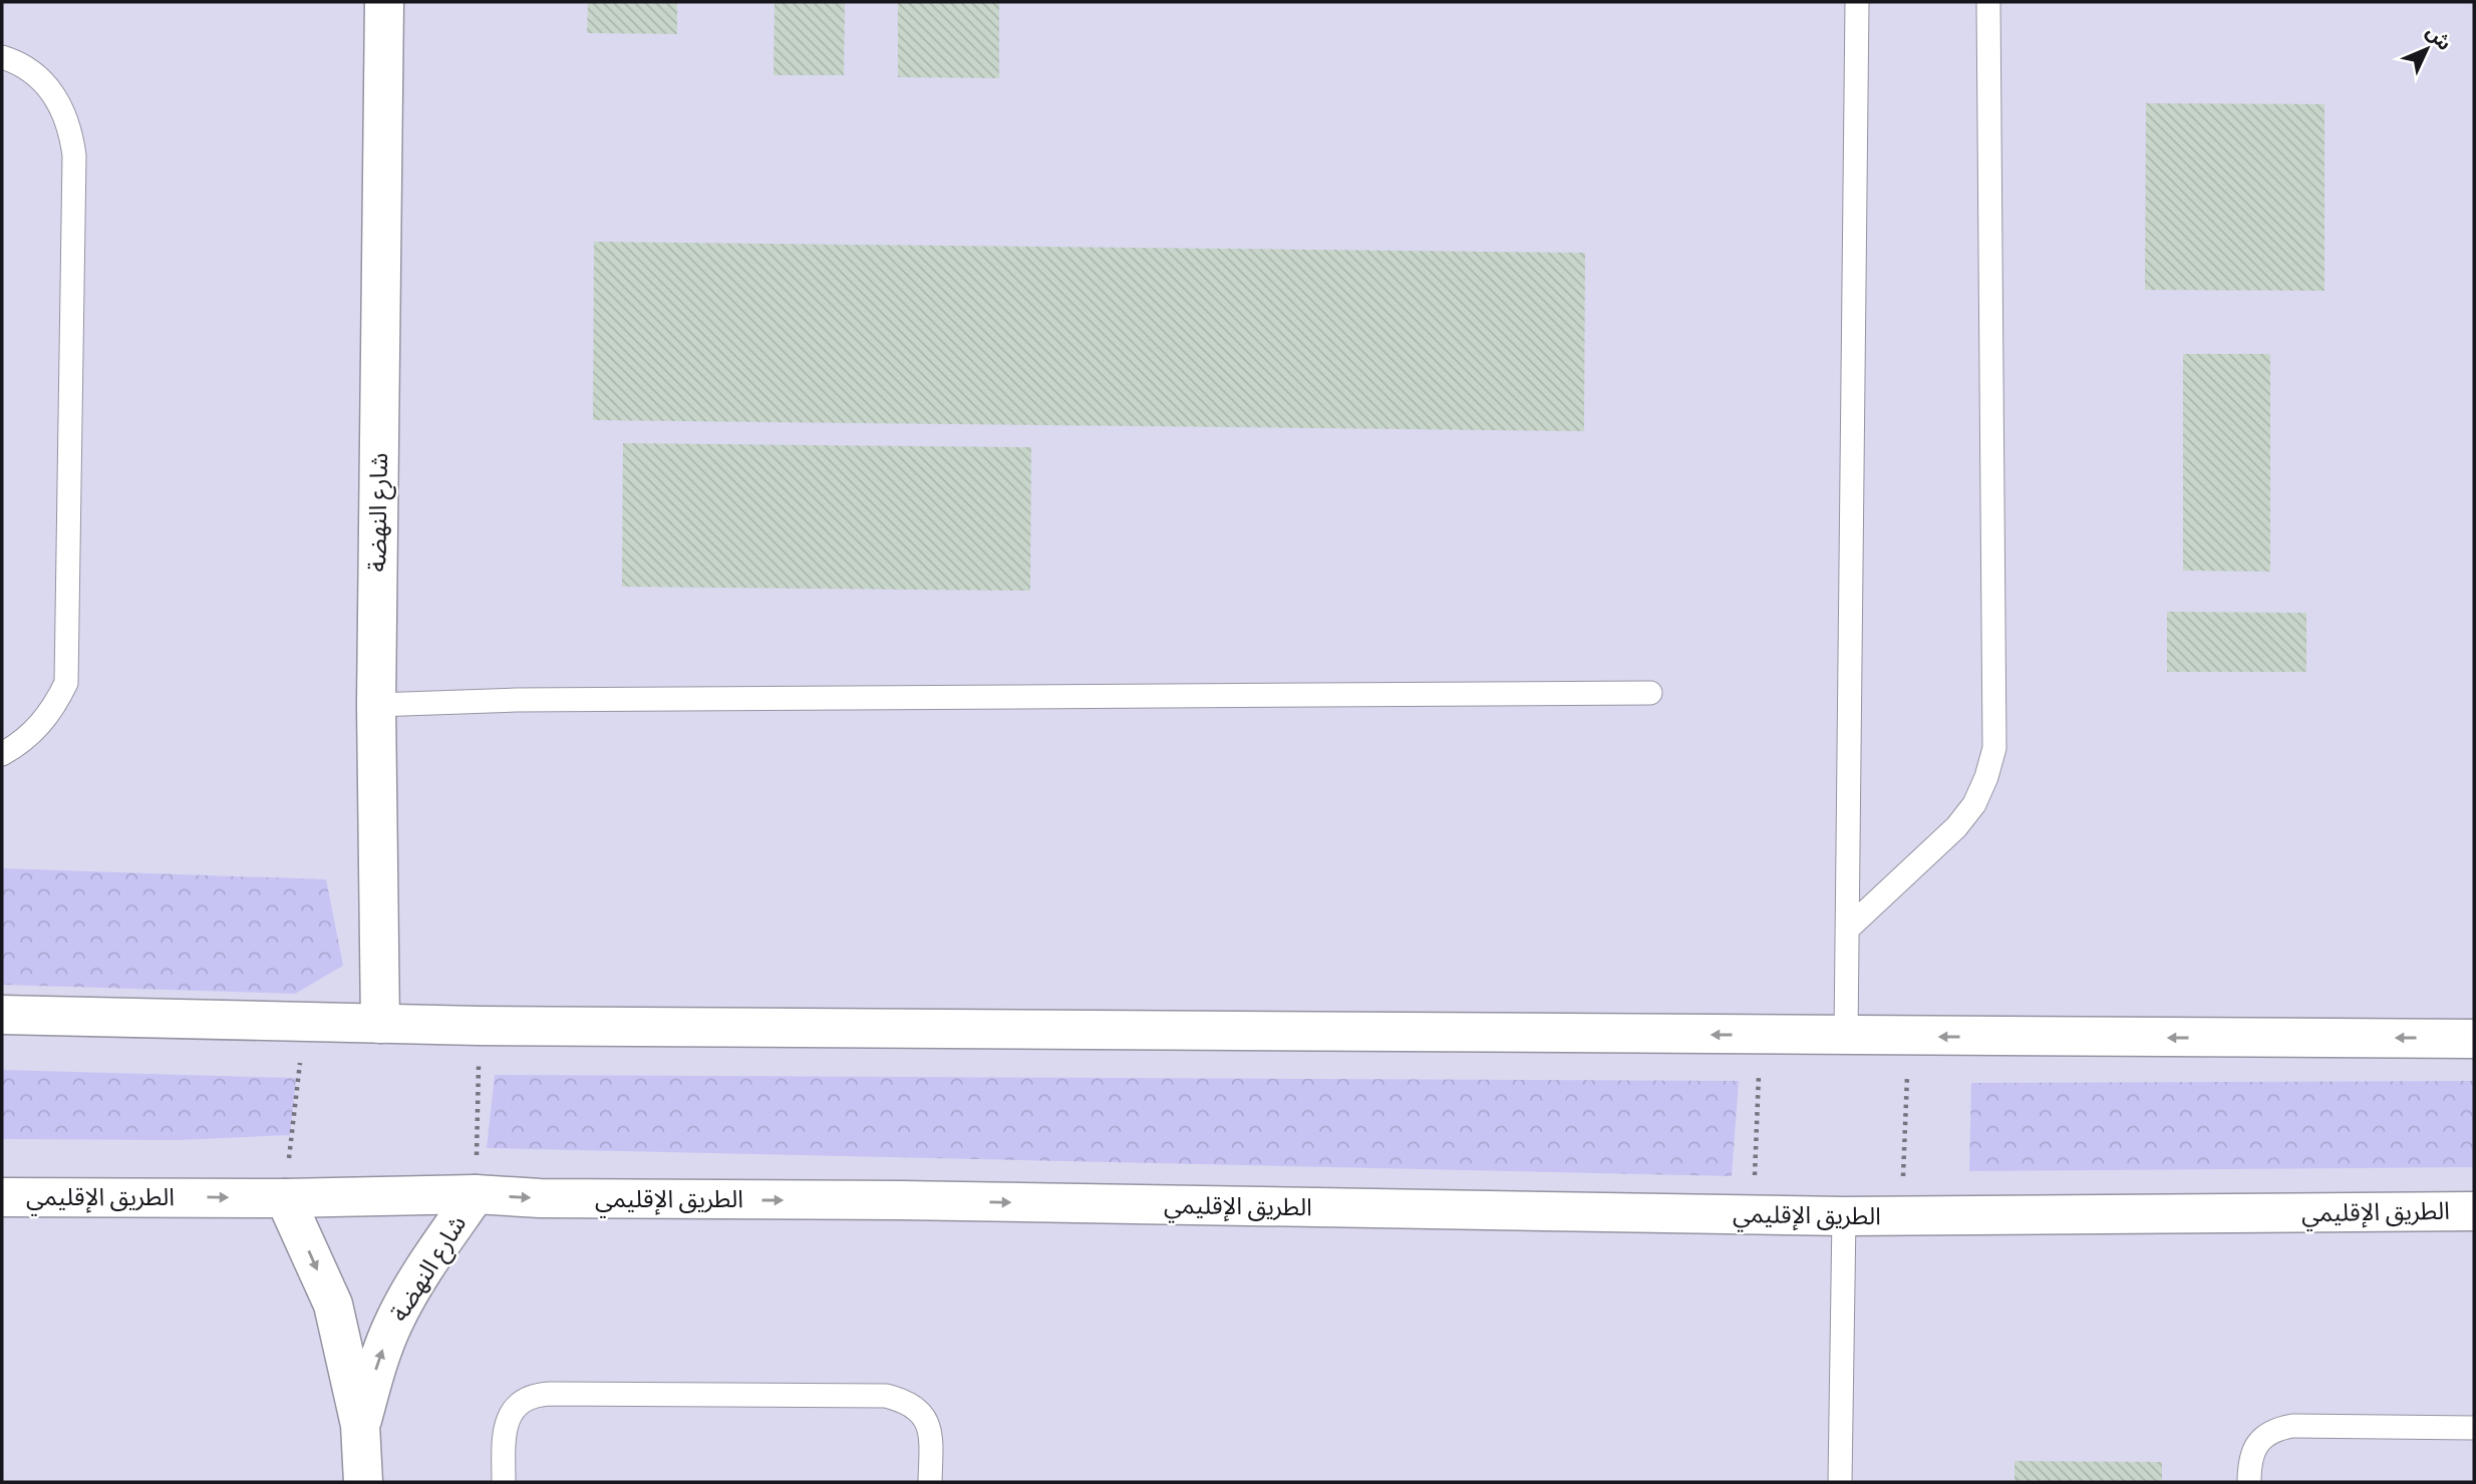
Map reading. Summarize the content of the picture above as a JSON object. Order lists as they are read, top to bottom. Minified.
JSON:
{"streets":{"main road":["شارع النهضة","الطريق الإقليمي"]},"crossings":[["شارع النهضة","الطريق الإقليمي"]],"north":"top right"}
